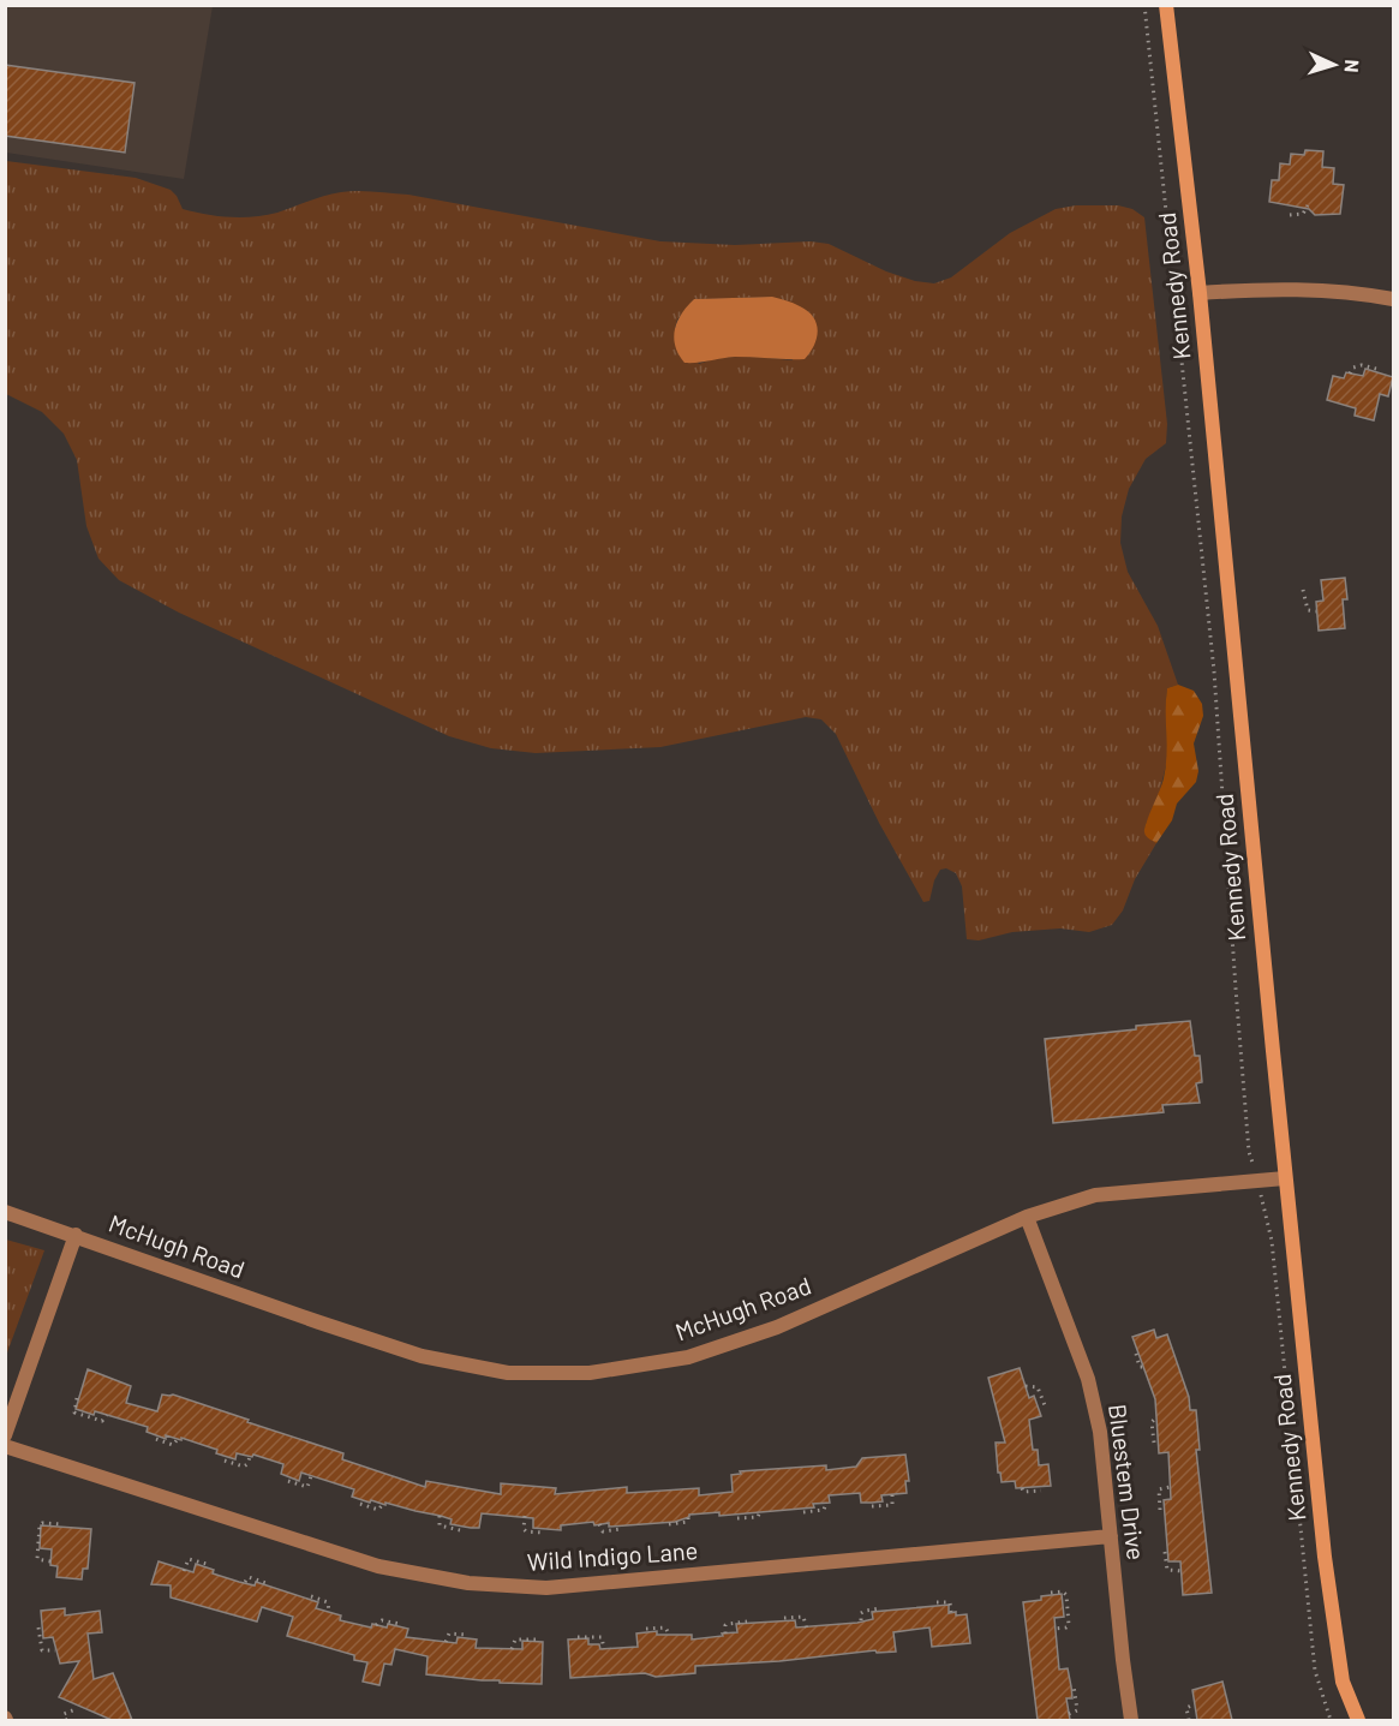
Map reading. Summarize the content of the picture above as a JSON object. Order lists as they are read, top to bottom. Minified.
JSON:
{"streets":{"main road":["Kennedy Road"],"street":["McHugh Road","Bluestem Drive","Wild Indigo Lane"]},"crossings":[["Kennedy Road","McHugh Road"],["McHugh Road","Bluestem Drive"],["Bluestem Drive","Wild Indigo Lane"]],"north":"right"}
